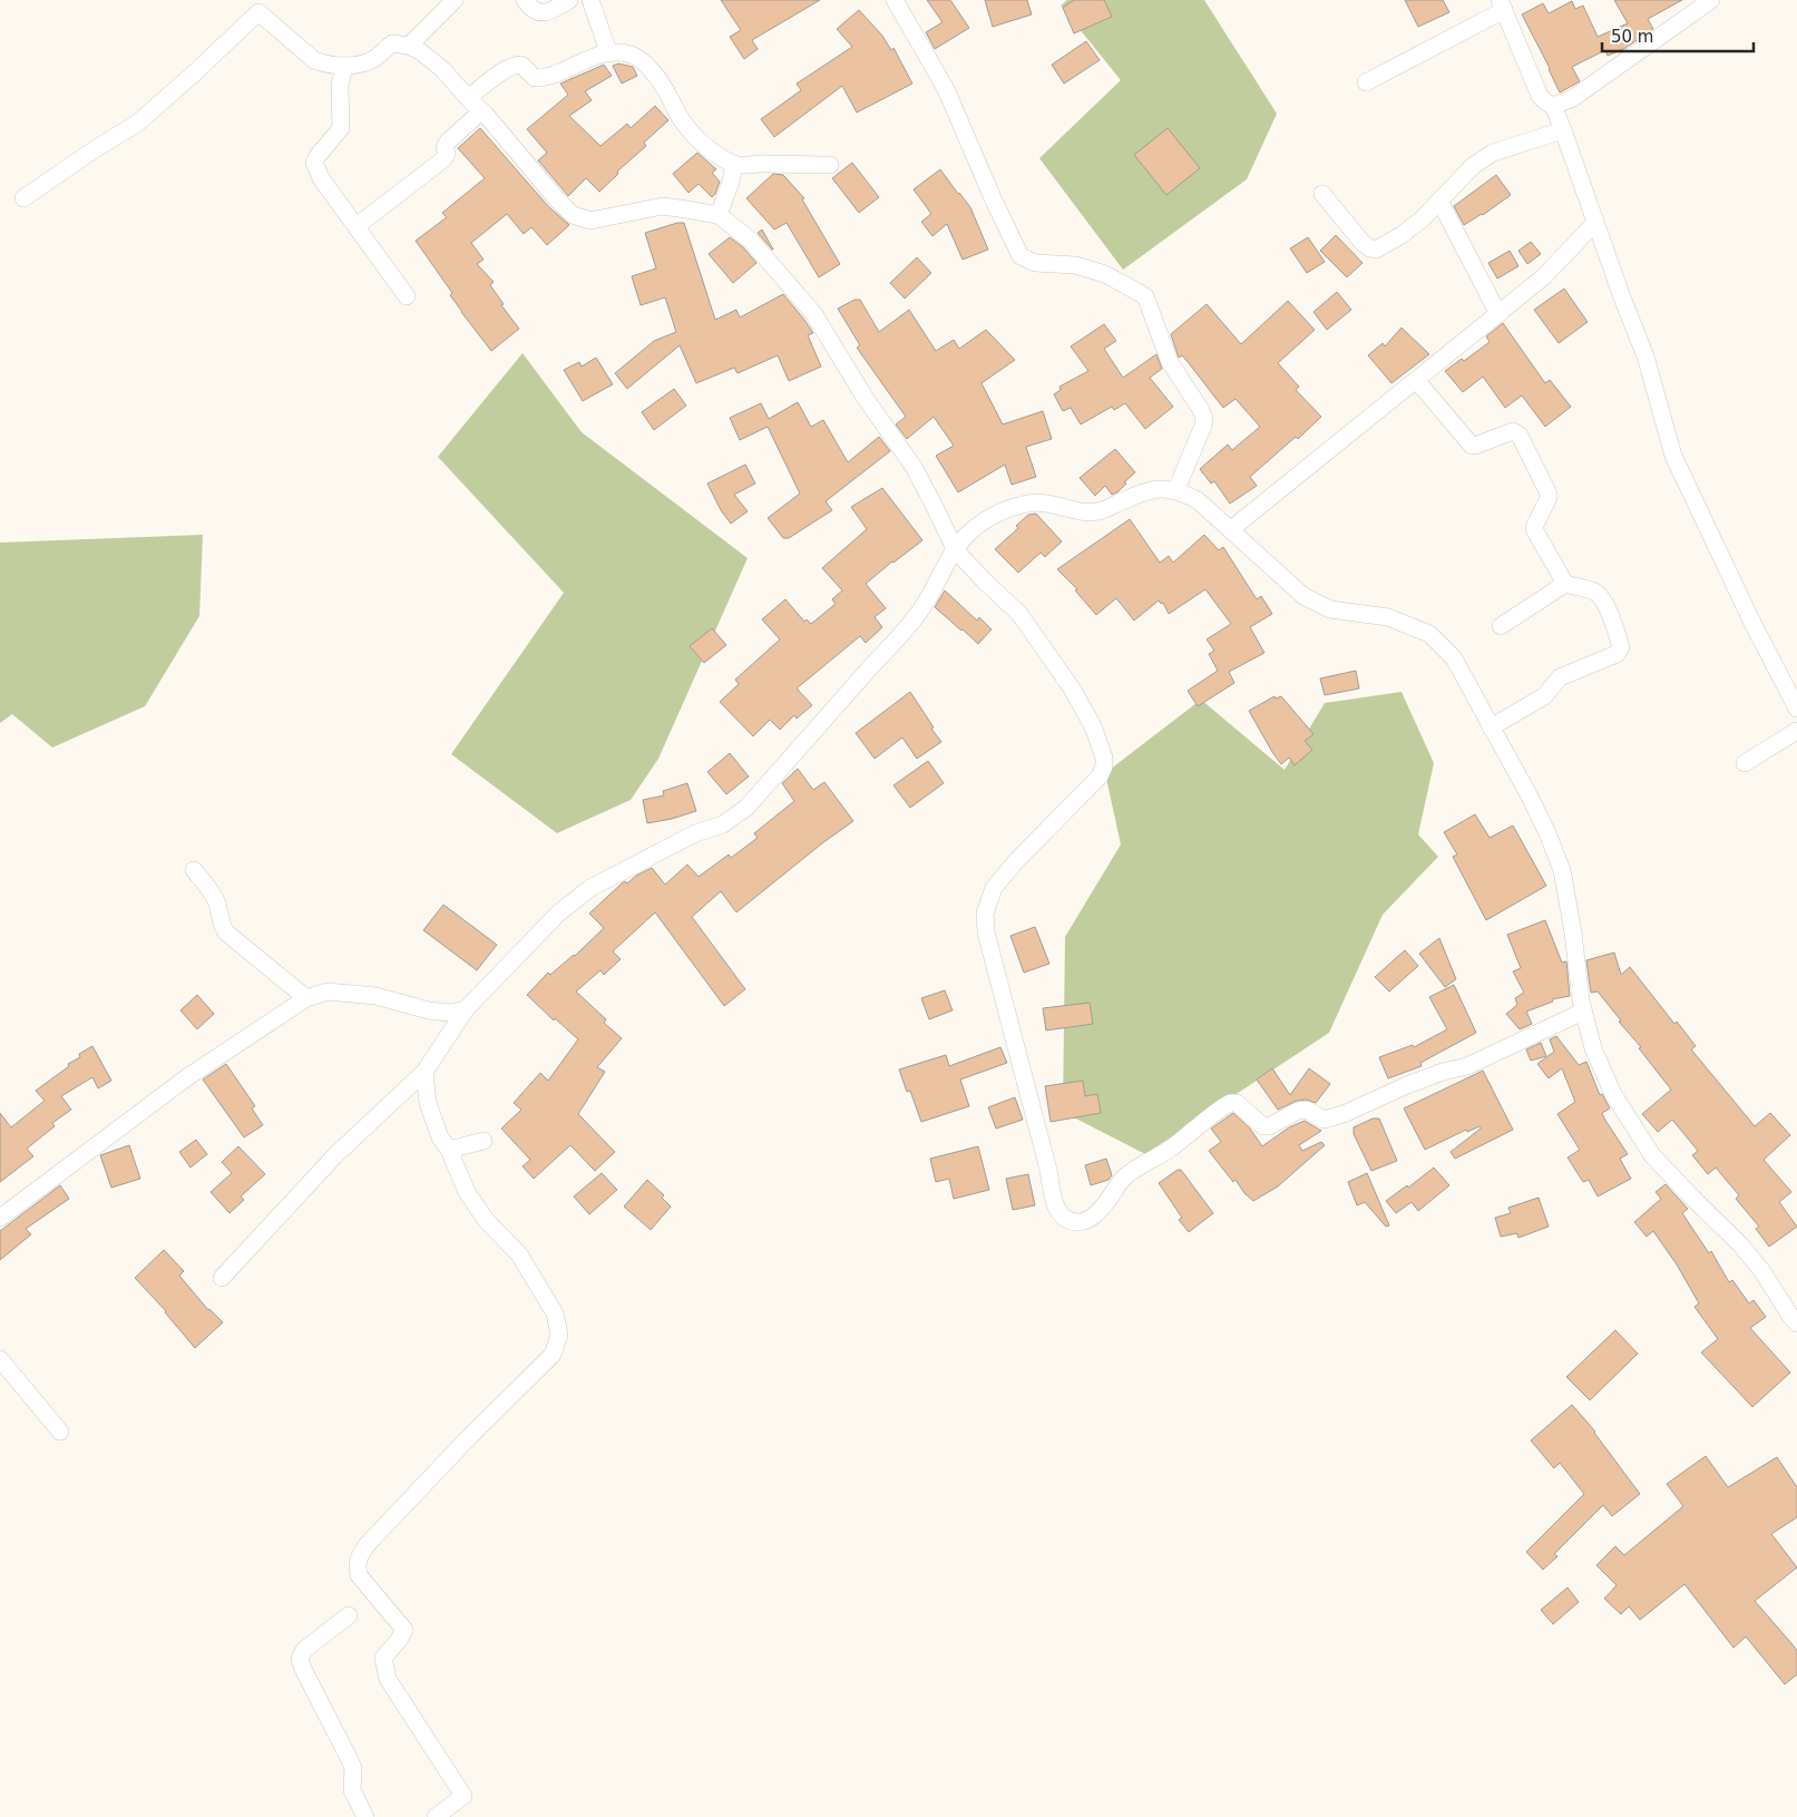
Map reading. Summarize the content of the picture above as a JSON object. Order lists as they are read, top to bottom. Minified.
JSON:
{"scale_bar":"50 m"}
